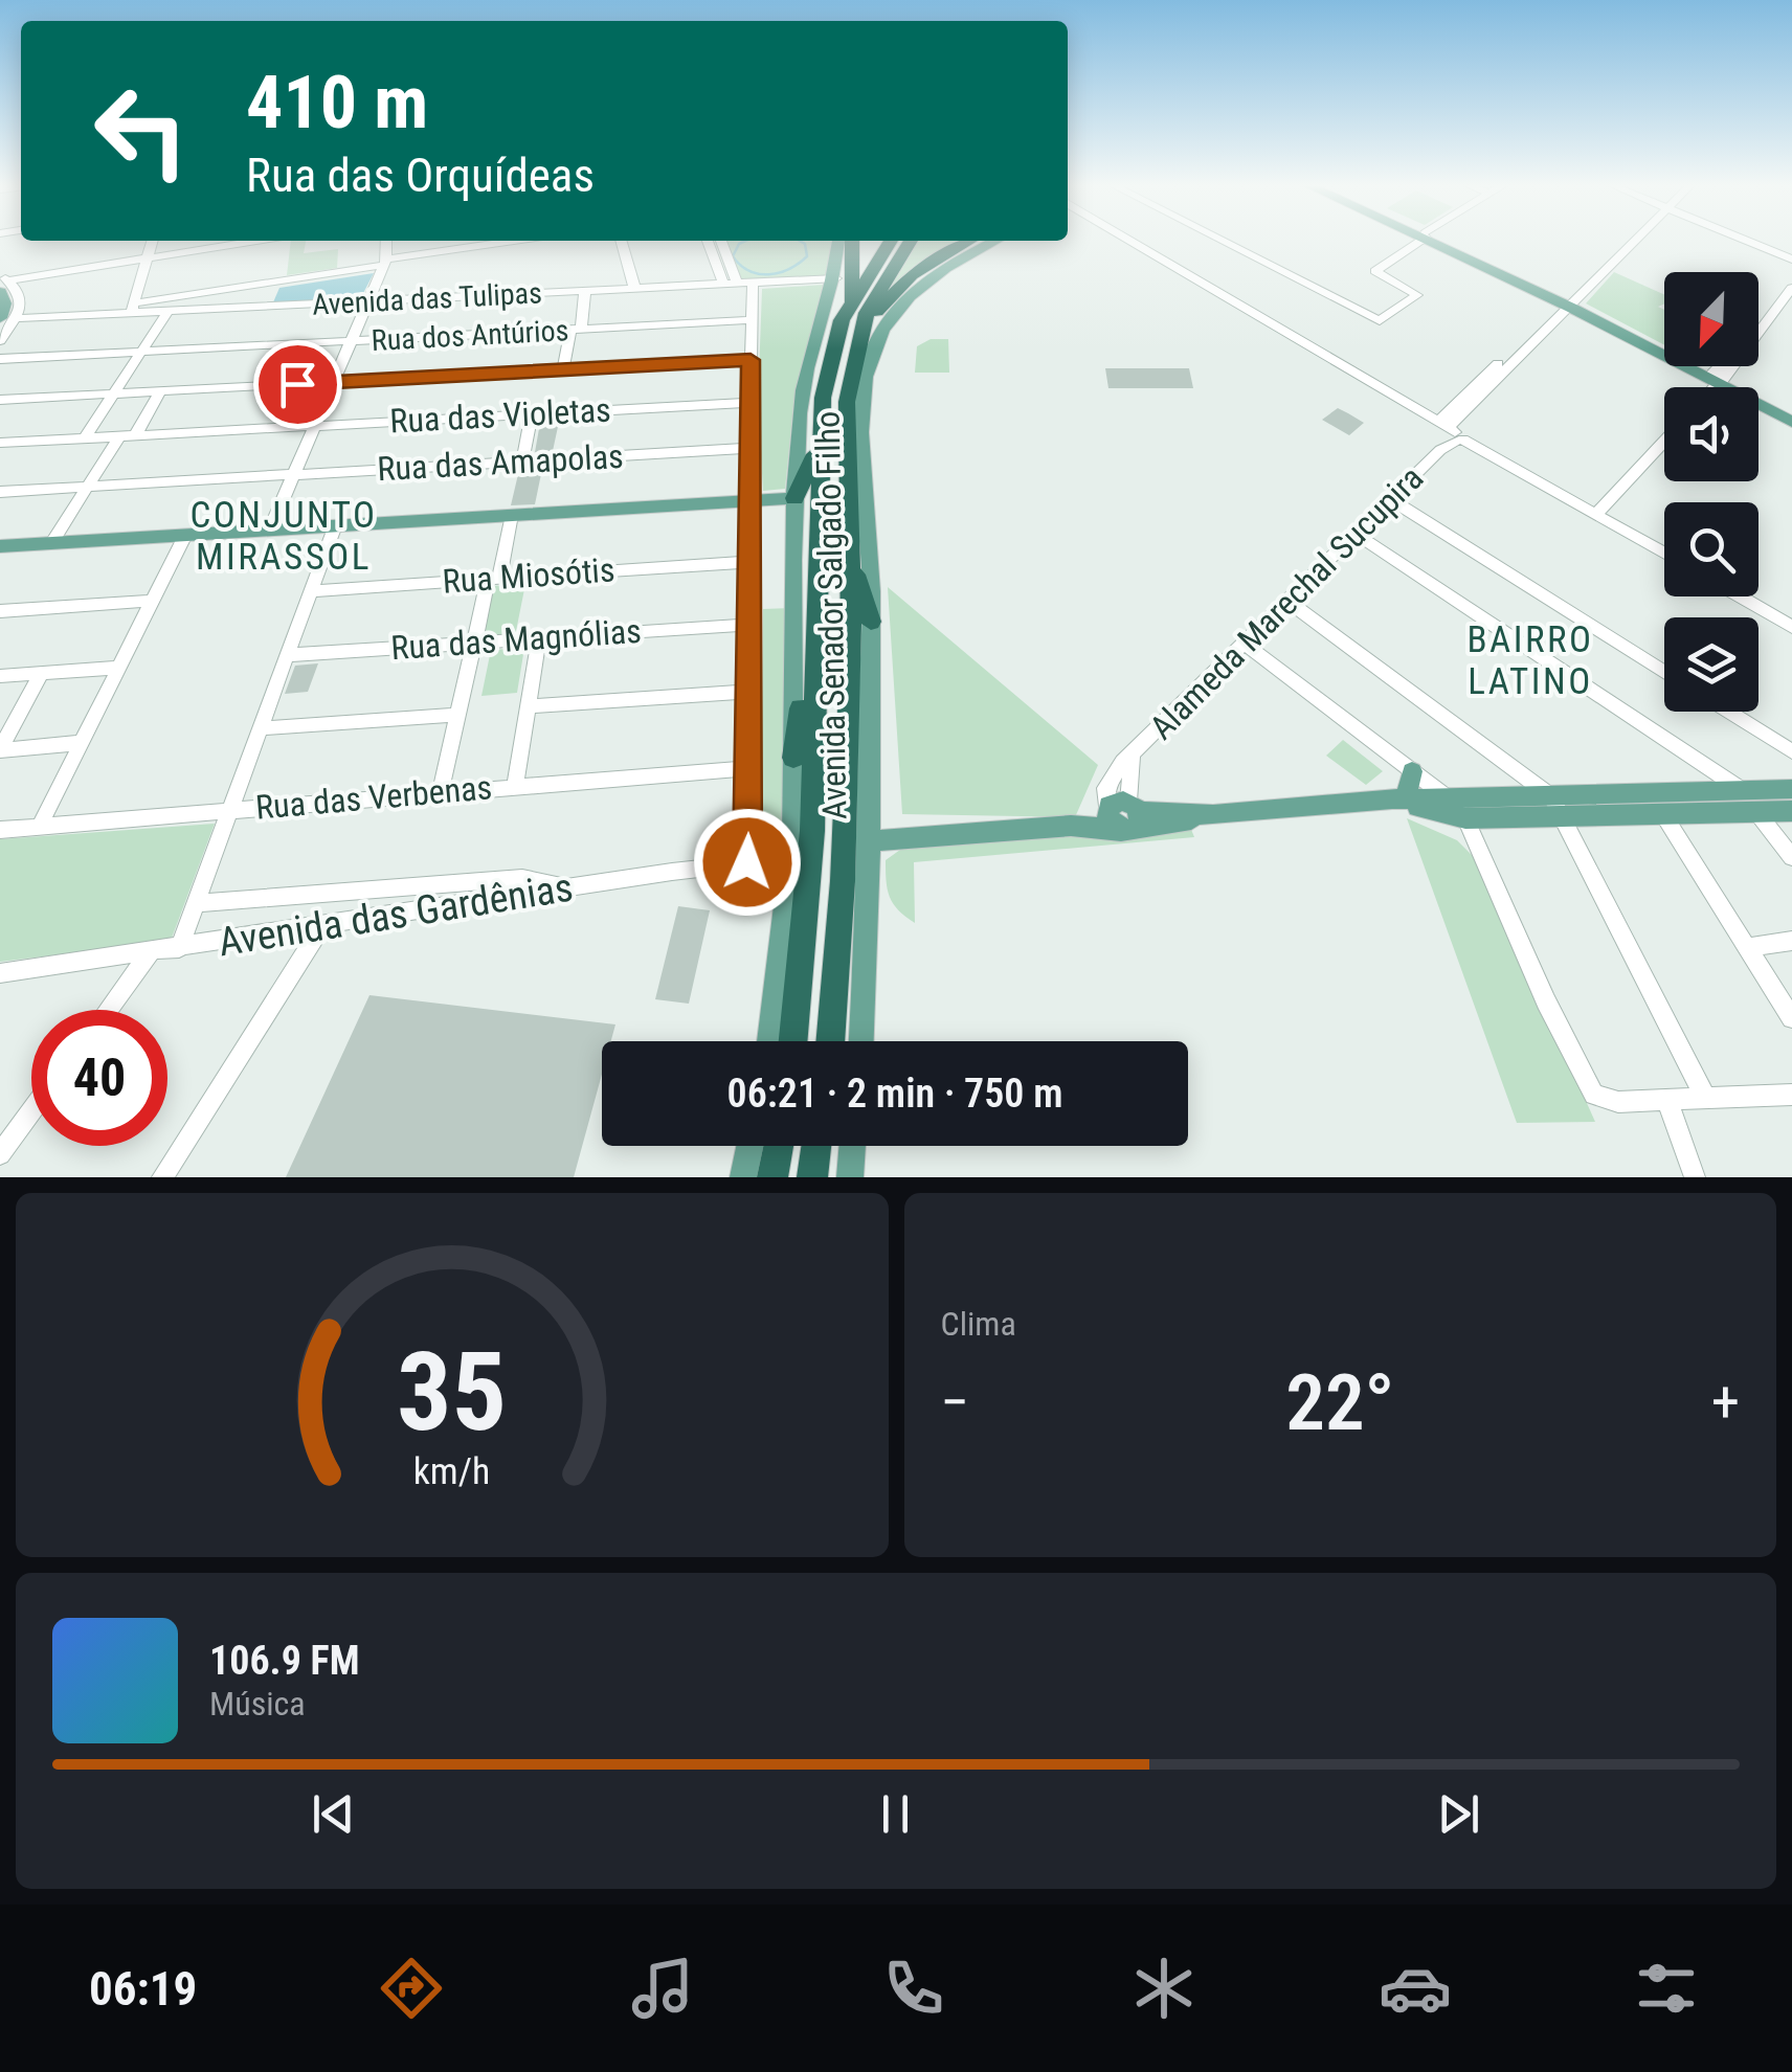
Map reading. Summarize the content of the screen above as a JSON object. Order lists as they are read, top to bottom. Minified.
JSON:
{"streets":{"highway":["Avenida Senador Salgado Filho"],"street":["Avenida das Tulipas","Rua dos Antúrios","Rua das Violetas","Rua das Amapolas","Rua Miosótis","Alameda Marechal Sucupira","Rua das Magnólias","Rua das Verbenas","Avenida das Gardênias"]},"crossings":[["Avenida das Tulipas","Avenida Senador Salgado Filho"],["Avenida Senador Salgado Filho","Avenida das Gardênias"]],"districts":["CONJUNTO MIRASSOL","BAIRRO LATINO"],"north":"bottom left","page":{"turn":["410 m","Rua das Orquídeas"],"limit":"40","trip":"06:21 · 2 min · 750 m","tile":"Clima","heat":["−","22°","+"],"song":["106.9 FM","Música"],"tabs":"06:19","gauge":["35","km/h"]}}
